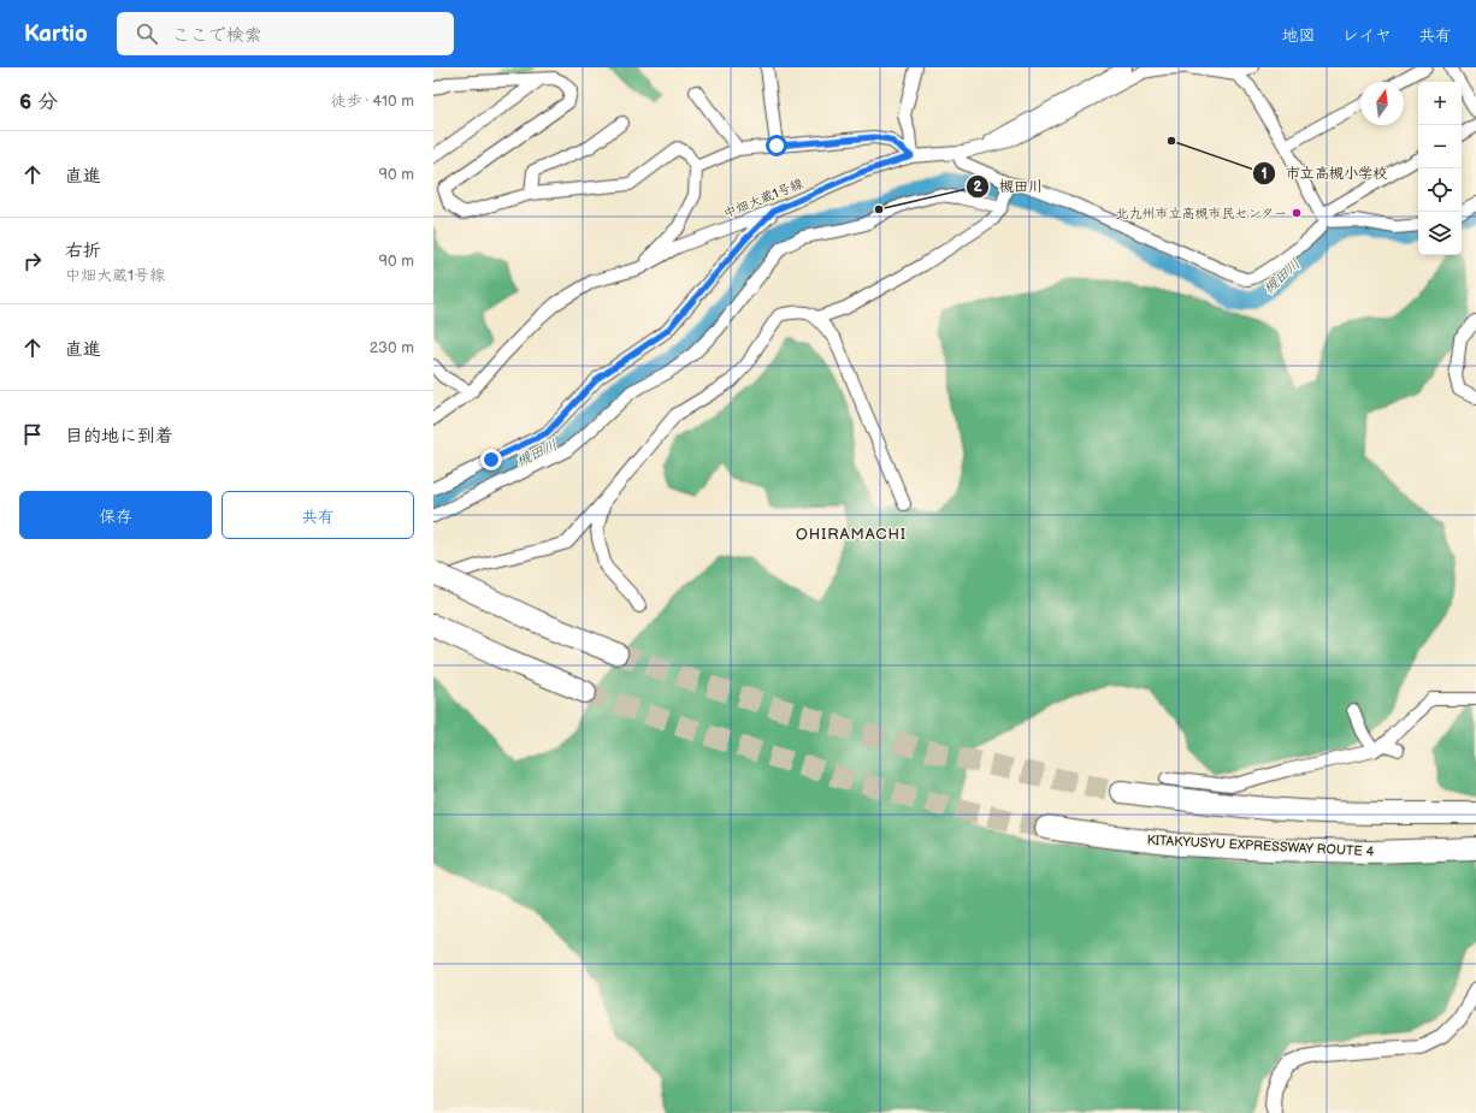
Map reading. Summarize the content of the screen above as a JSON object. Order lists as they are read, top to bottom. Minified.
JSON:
{"streets":{"highway":["KITAKYUSYU EXPRESSWAY ROUTE 4"],"street":["中畑大蔵1号線"]},"districts":["OHIRAMACHI"],"water":["槻田川"],"places":["市立高槻小学校","槻田川","北九州市立高槻市民センター"],"north":"top","page":{"header":"Kartio","search":"ここで検索","nav":["地図","レイヤ","共有"],"heading":["6 分","徒歩 · 410 m"],"map_buttons":["+","−"],"list":[["直進","90 m"],["右折","中畑大蔵1号線","90 m"],["直進","230 m"],"目的地に到着"],"buttons":["保存","共有"]}}
